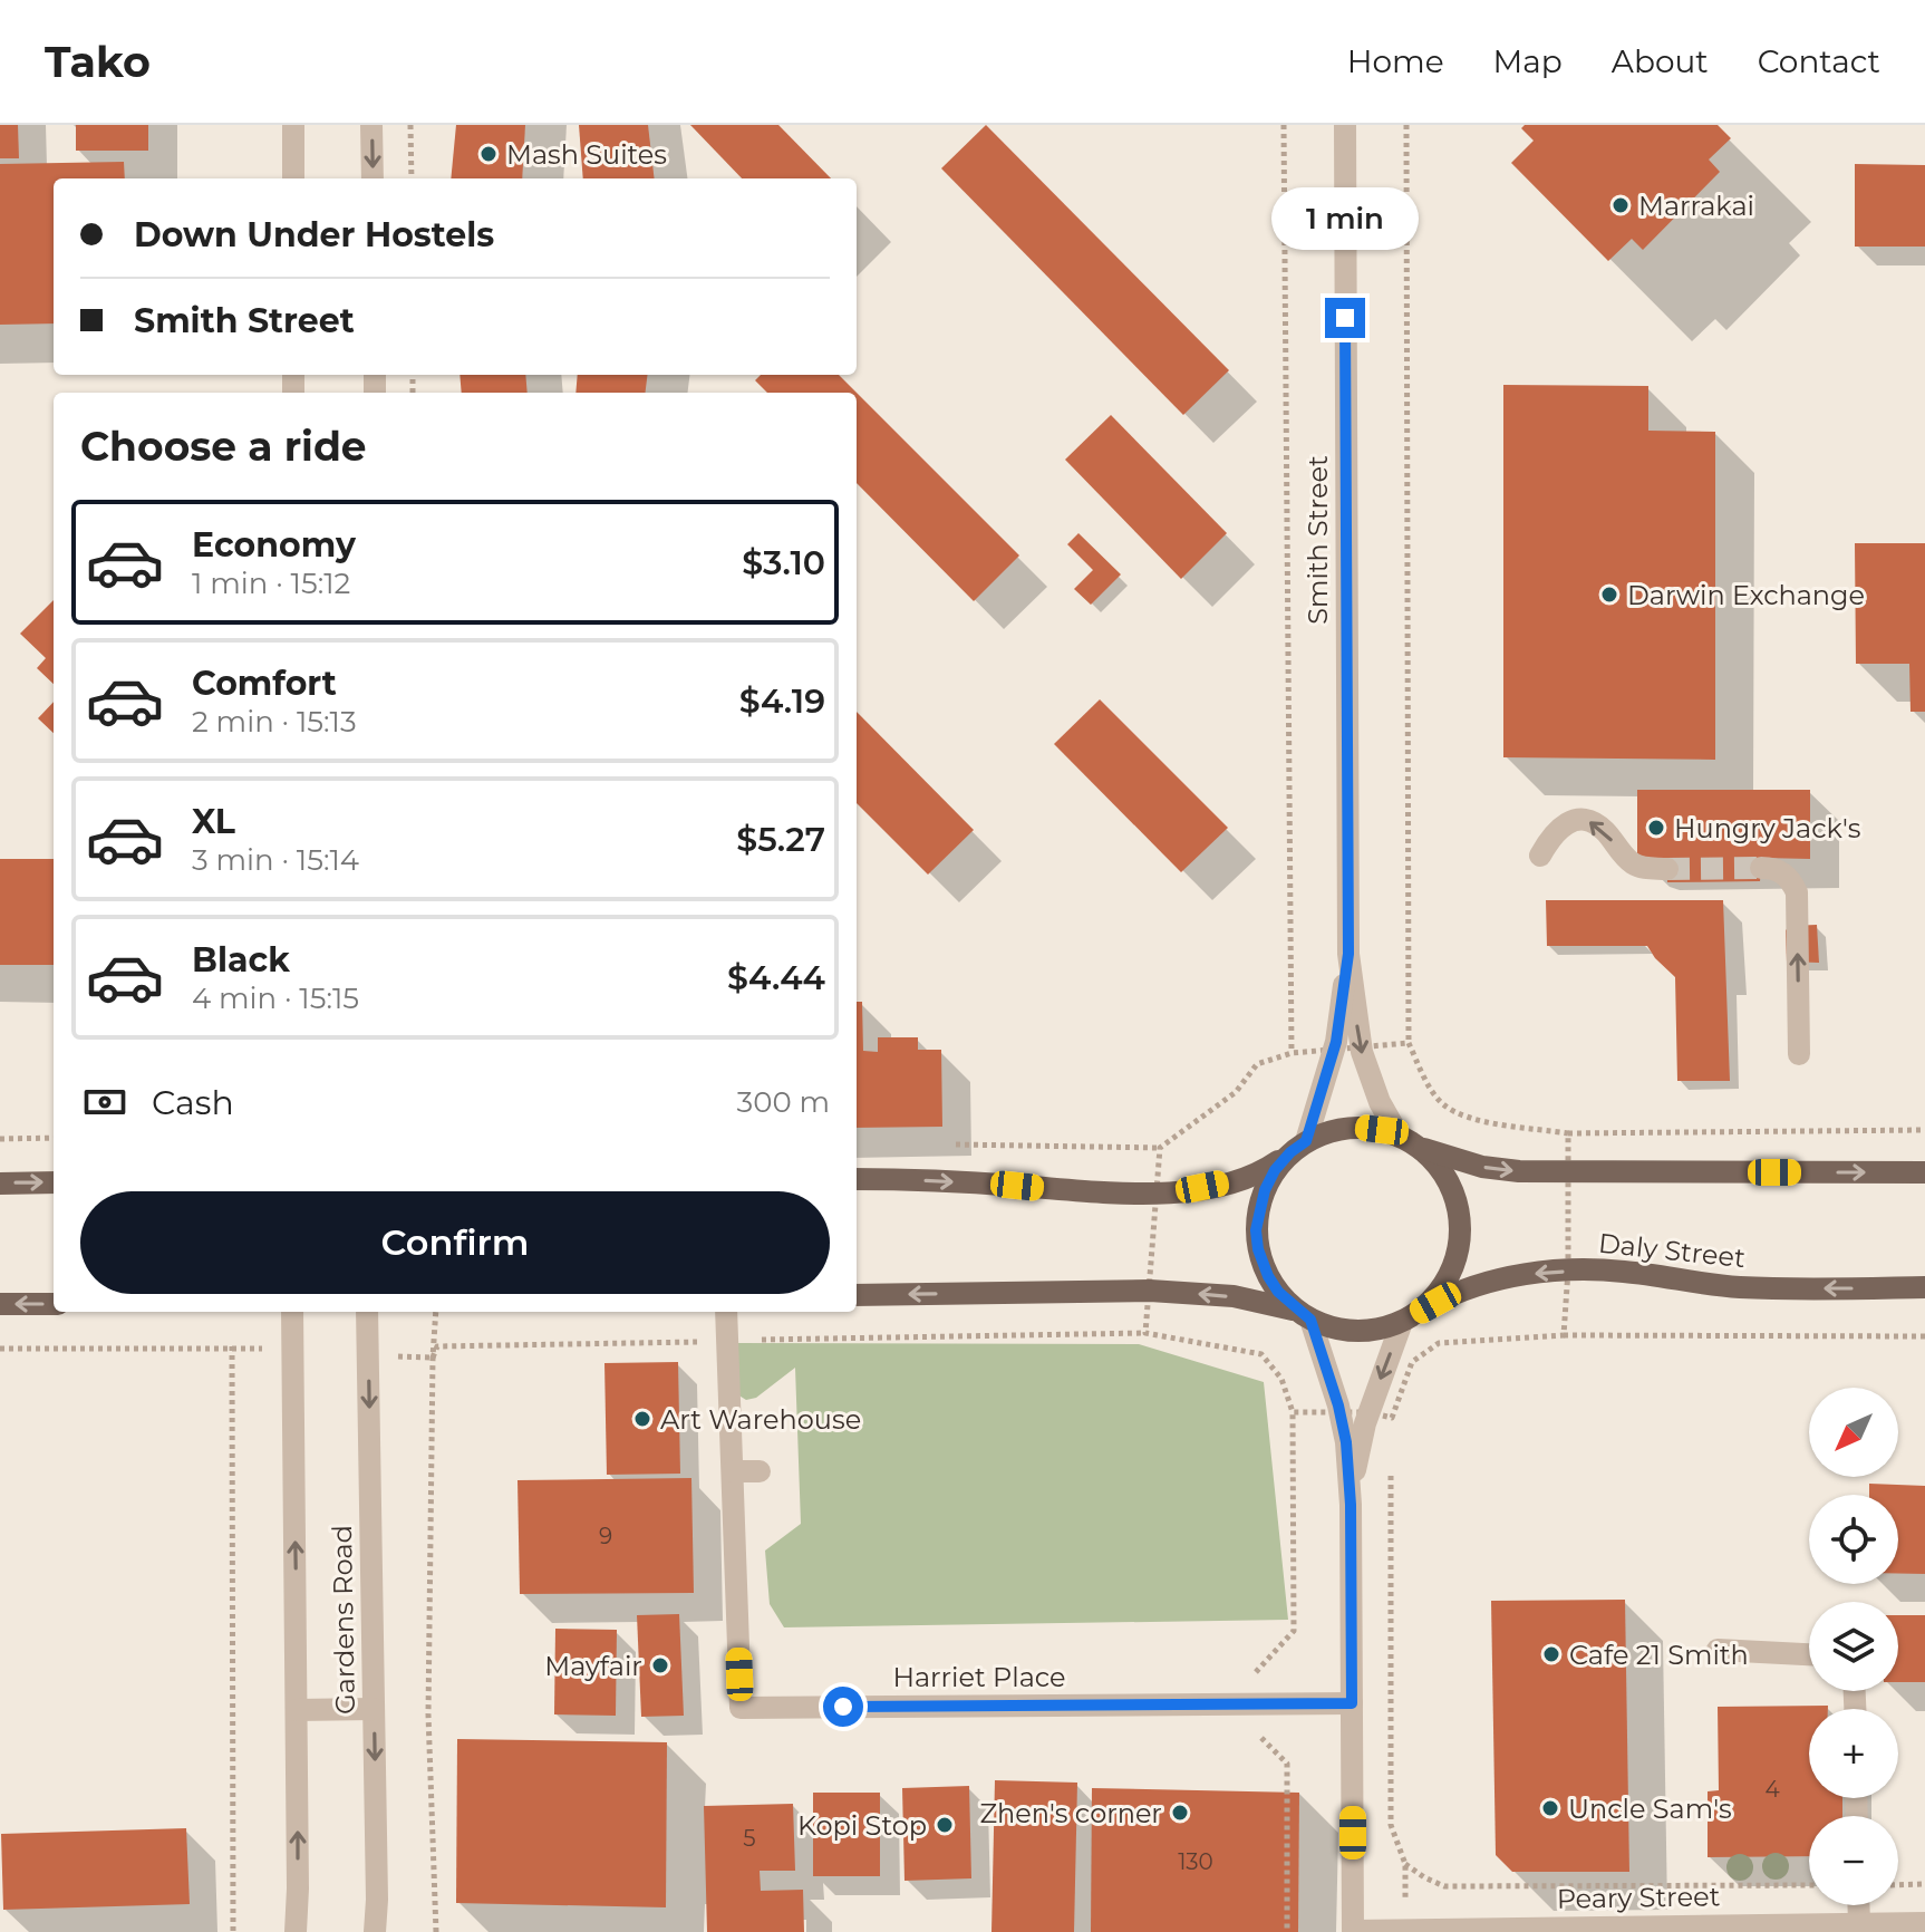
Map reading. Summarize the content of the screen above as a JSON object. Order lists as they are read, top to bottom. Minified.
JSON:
{"streets":{"main road":["Daly Street"],"street":["Smith Street","Gardens Road","Harriet Place","Peary Street"]},"crossings":[["Smith Street","Daly Street"]],"places":["Mash Suites","Marrakai","Darwin Exchange","Hungry Jack's","Art Warehouse","Cafe 21 Smith","Mayfair","Uncle Sam's","Zhen's corner","Kopi Stop"],"house_numbers":["9","4","5","130"],"north":"bottom left","page":{"header":"Tako","nav":["Home","Map","About","Contact"],"banner":["Down Under Hostels","Smith Street"],"bubble":"1 min","heading":"Choose a ride","list":[{"name":"Economy","note":"1 min · 15:12","value":"$3.10"},{"name":"Comfort","note":"2 min · 15:13","value":"$4.19"},{"name":"XL","note":"3 min · 15:14","value":"$5.27"},{"name":"Black","note":"4 min · 15:15","value":"$4.44"}],"pay":["Cash","300 m"],"buttons":"Confirm","map_buttons":["+","−"]}}
